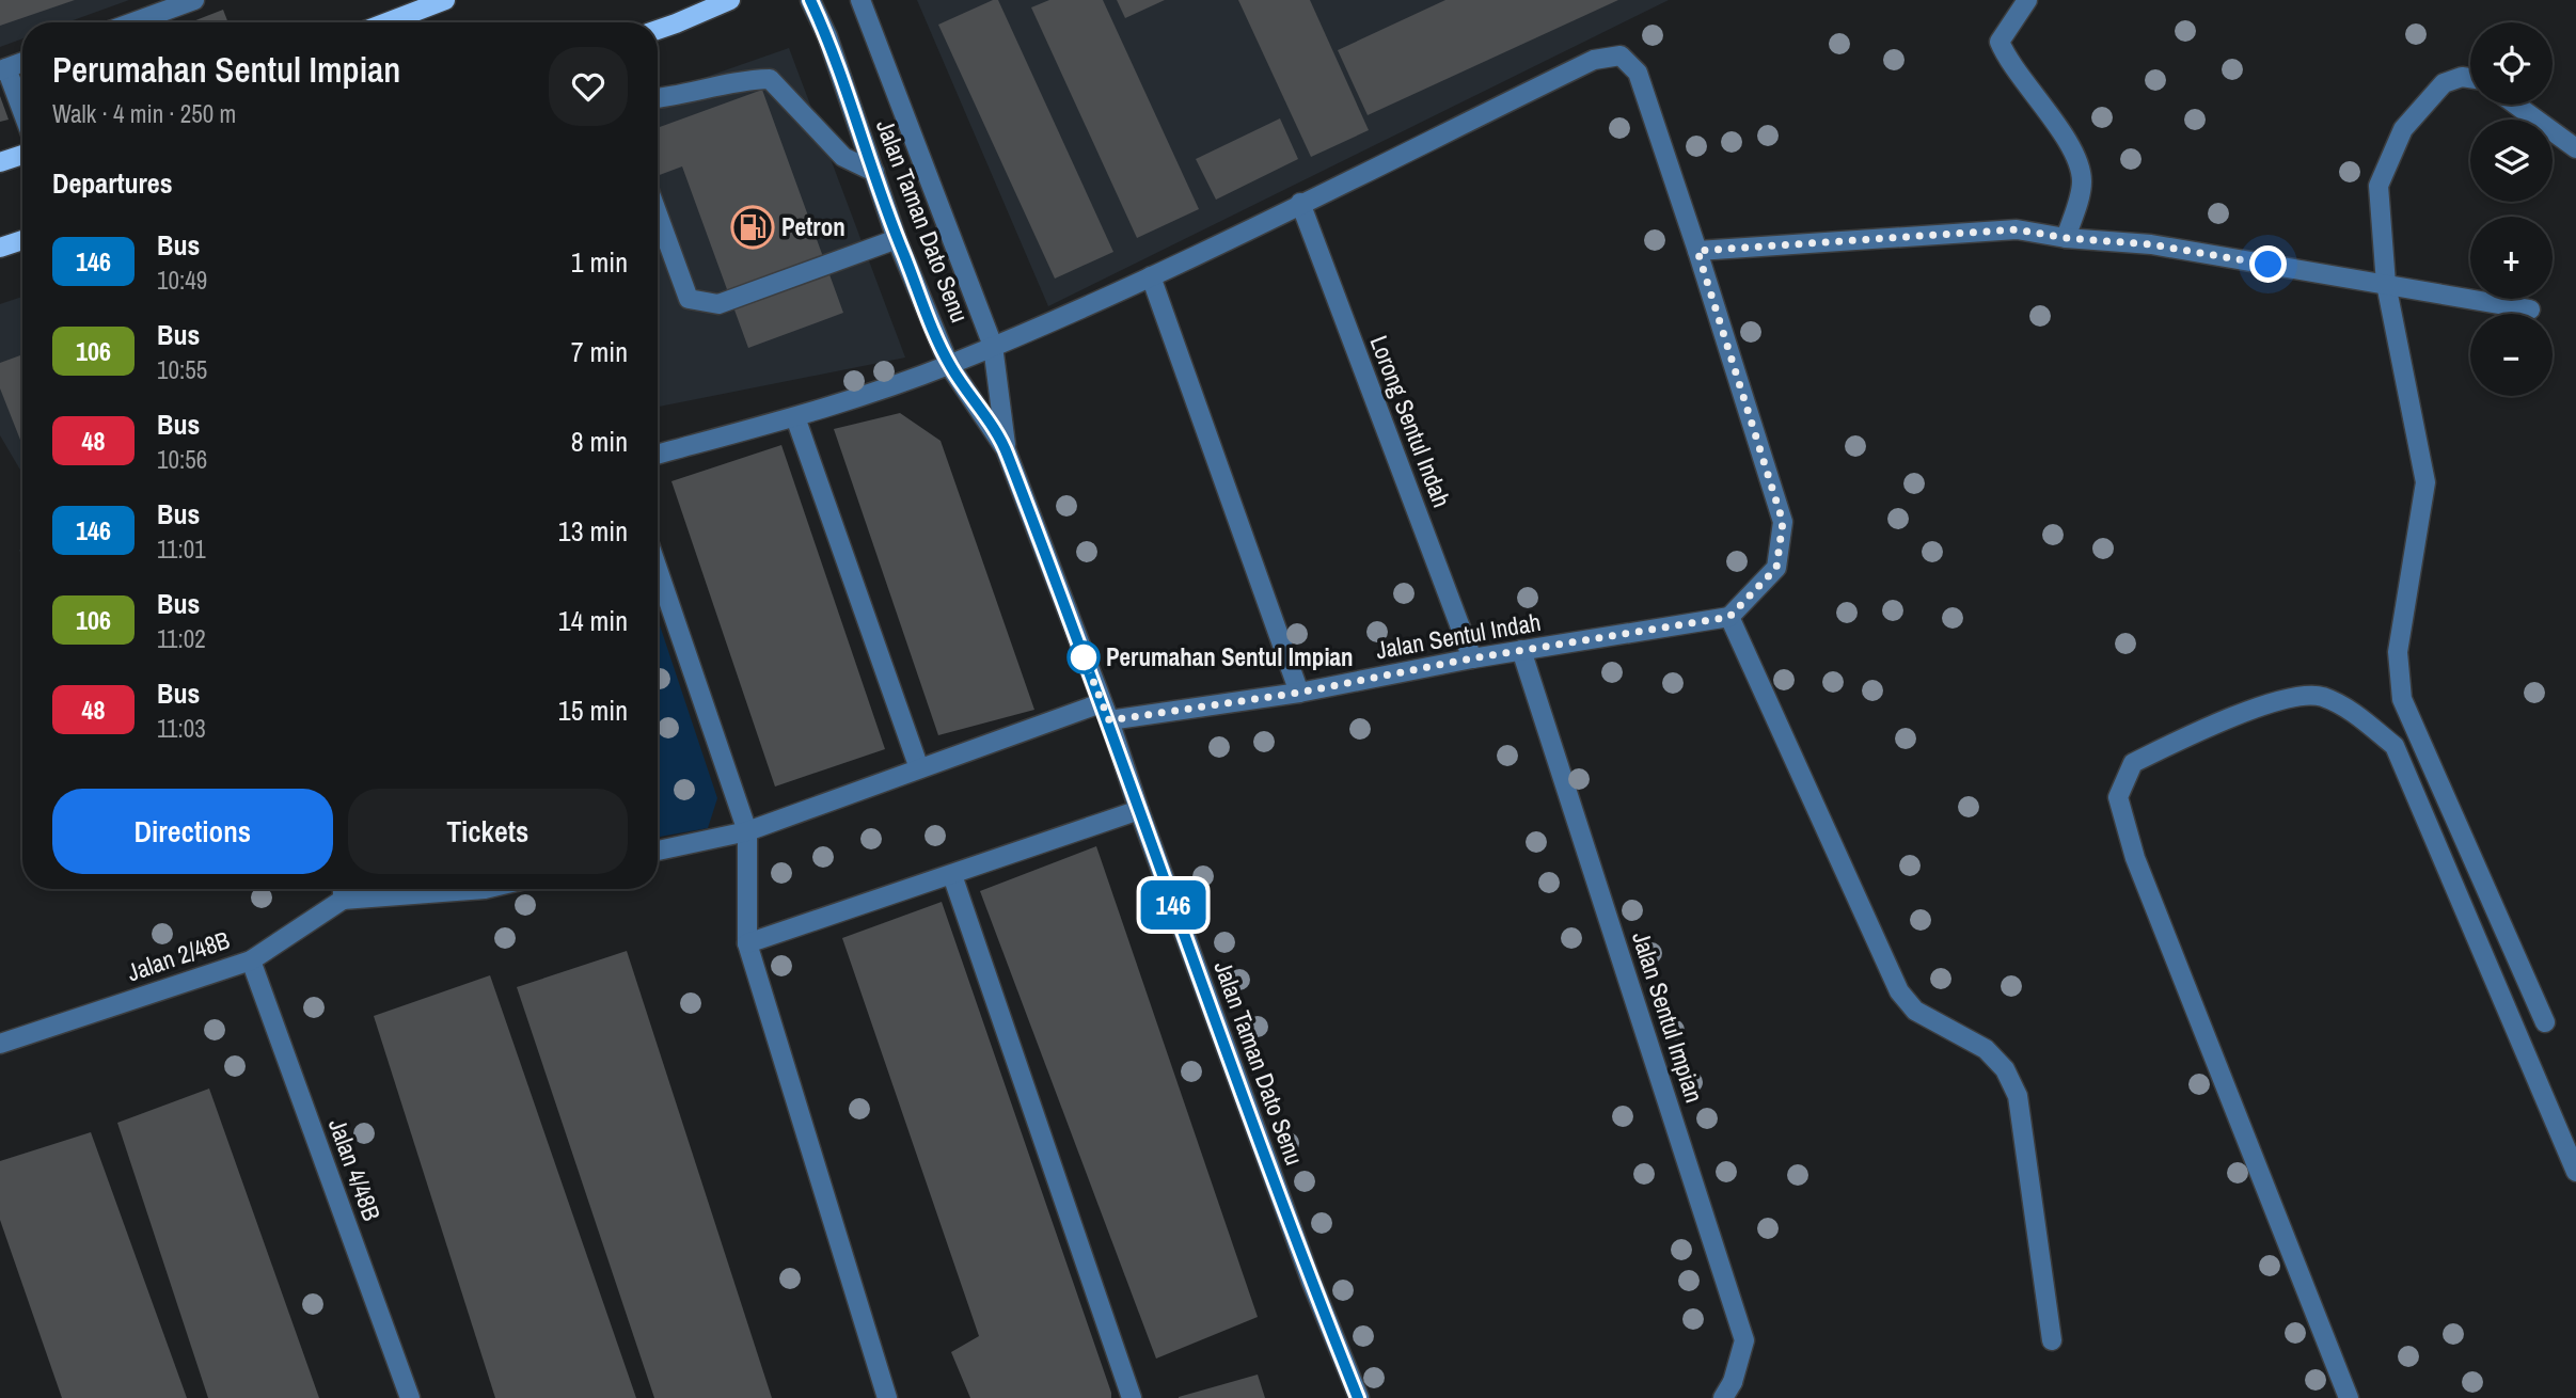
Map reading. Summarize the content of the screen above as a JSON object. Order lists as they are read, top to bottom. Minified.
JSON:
{"streets":{"street":["Jalan Taman Dato Senu","Lorong Sentul Indah","Jalan Sentul Indah","Jalan 2/48B","Jalan Sentul Impian","Jalan 4/48B"]},"crossings":[["Jalan Taman Dato Senu","Jalan Sentul Indah"],["Lorong Sentul Indah","Jalan Sentul Indah"],["Jalan Sentul Indah","Jalan Sentul Impian"],["Jalan 2/48B","Jalan 4/48B"]],"places":{"fuel station":["Petron"],"other":["Perumahan Sentul Impian"]},"lines":["bus line 146"],"page":{"on_map":"146","map_buttons":["+","−"],"heading":[["Perumahan Sentul Impian","Walk · 4 min · 250 m"],"Departures"],"list":[{"mark":"146","name":"Bus","note":"10:49","value":"1 min"},{"mark":"106","name":"Bus","note":"10:55","value":"7 min"},{"mark":"48","name":"Bus","note":"10:56","value":"8 min"},{"mark":"146","name":"Bus","note":"11:01","value":"13 min"},{"mark":"106","name":"Bus","note":"11:02","value":"14 min"},{"mark":"48","name":"Bus","note":"11:03","value":"15 min"}],"buttons":["Directions","Tickets"]}}
